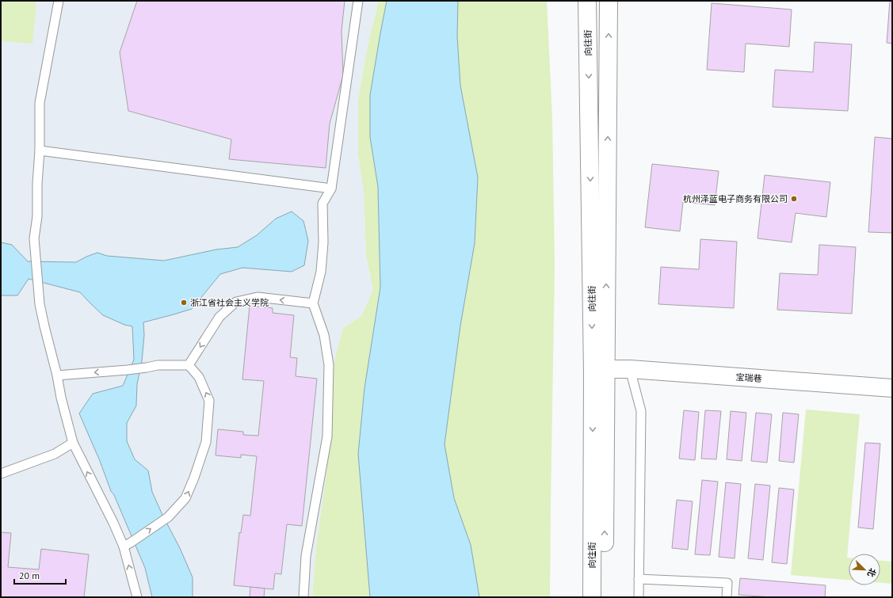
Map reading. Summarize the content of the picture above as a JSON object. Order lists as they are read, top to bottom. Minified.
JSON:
{"streets":{"street":["向往街","宝瑞巷"]},"crossings":[["向往街","宝瑞巷"]],"places":["杭州泽蓝电子商务有限公司","浙江省社会主义学院"],"scale_bar":"20 m","north":"bottom right"}
